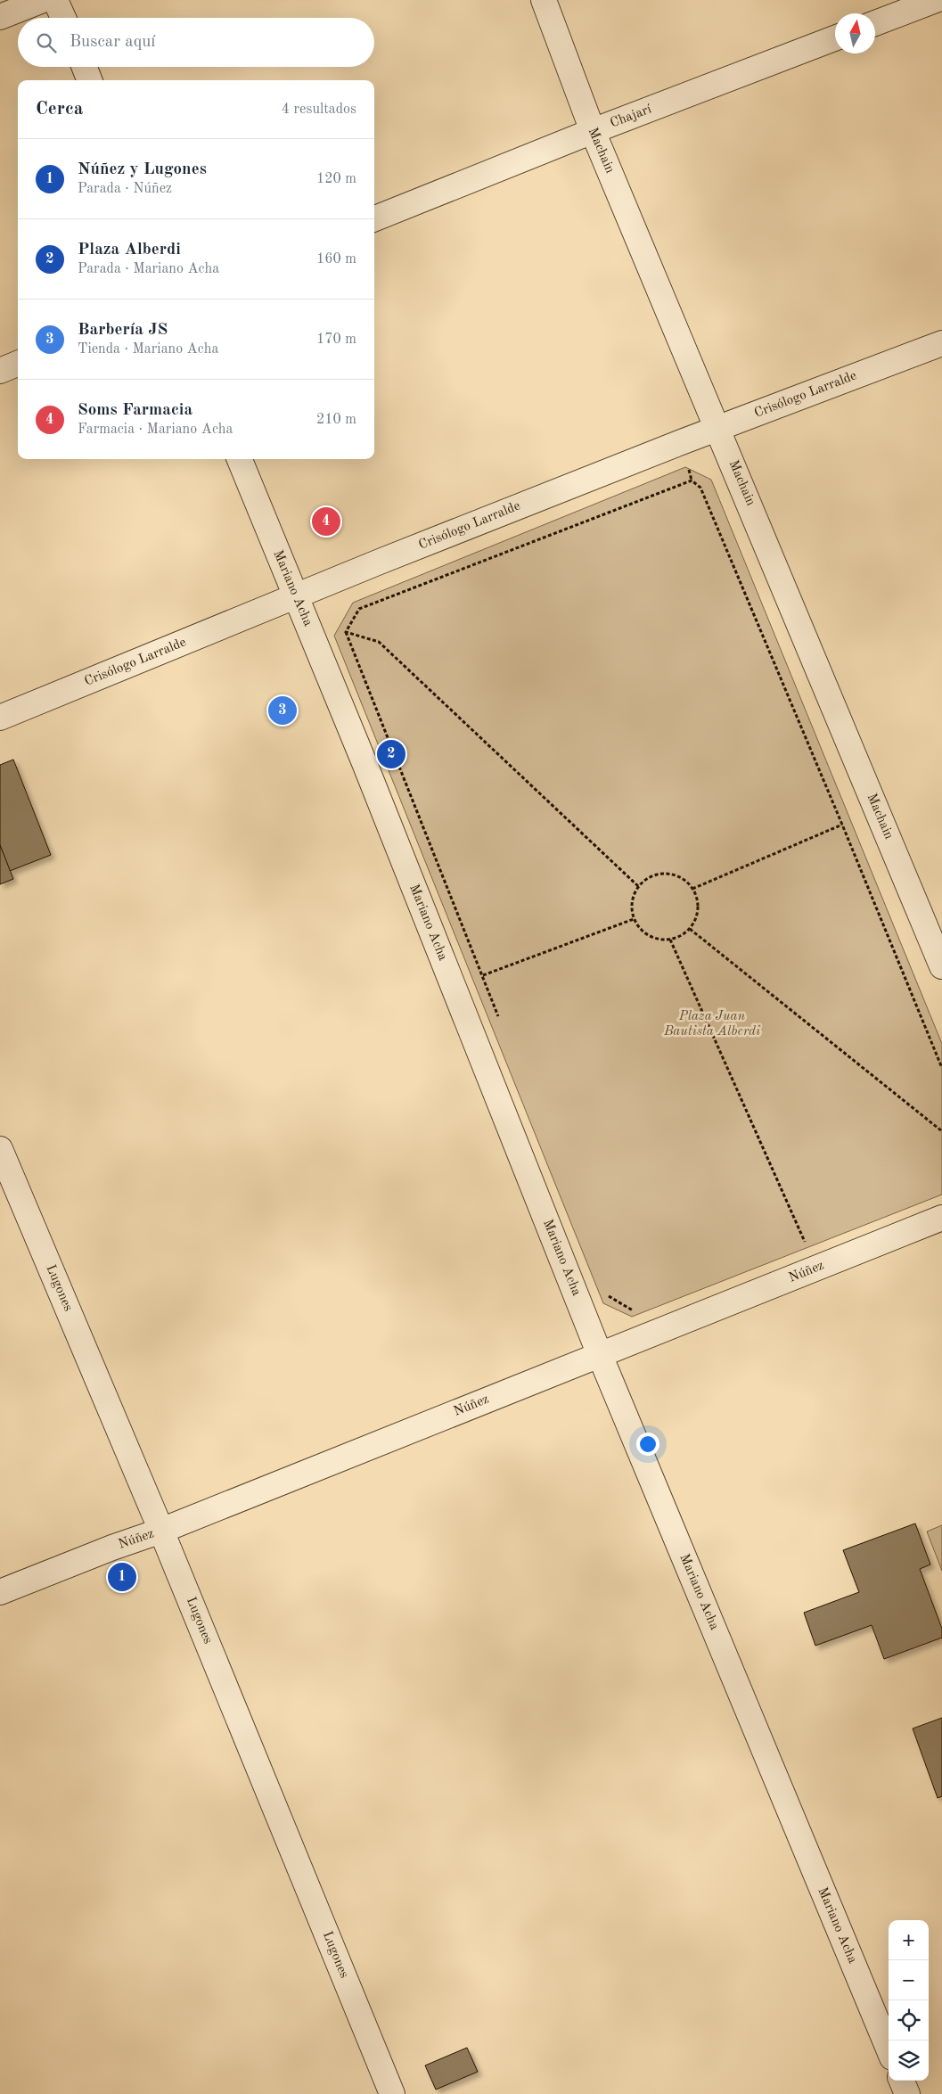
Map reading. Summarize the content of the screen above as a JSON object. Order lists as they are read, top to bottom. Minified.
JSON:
{"streets":{"street":["Chajarí","Machain","Crisólogo Larralde","Mariano Acha","Núñez","Lugones"]},"crossings":[["Chajarí","Machain"],["Machain","Crisólogo Larralde"],["Crisólogo Larralde","Mariano Acha"],["Mariano Acha","Núñez"],["Núñez","Lugones"]],"parks":["Plaza Juan Bautista Alberdi"],"north":"top","page":{"search":"Buscar aquí","heading":["Cerca","4 resultados"],"list":[{"mark":"1","name":"Núñez y Lugones","note":"Parada · Núñez","value":"120 m"},{"mark":"2","name":"Plaza Alberdi","note":"Parada · Mariano Acha","value":"160 m"},{"mark":"3","name":"Barbería JS","note":"Tienda · Mariano Acha","value":"170 m"},{"mark":"4","name":"Soms Farmacia","note":"Farmacia · Mariano Acha","value":"210 m"}],"pins":["4","3","2","1"],"map_buttons":["+","−"]}}
